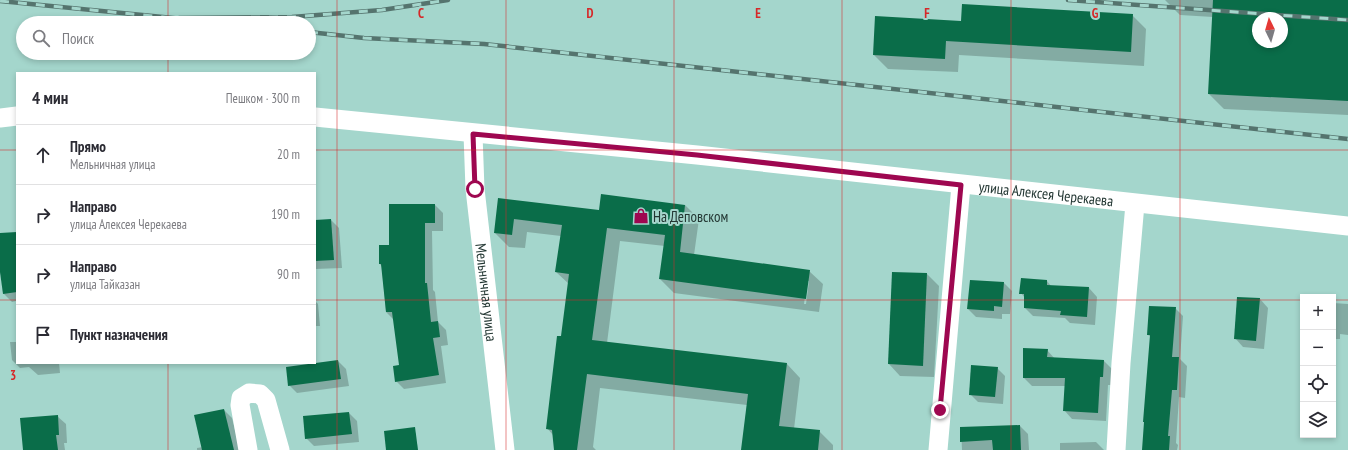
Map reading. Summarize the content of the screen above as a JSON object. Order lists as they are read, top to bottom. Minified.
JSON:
{"streets":{"street":["улица Алексея Черекаева","Мельничная улица"]},"crossings":[["улица Алексея Черекаева","Мельничная улица"]],"places":{"shop":["На Деповском"]},"north":"top","page":{"search":"Поиск","heading":["4 мин","Пешком · 300 m"],"list":[["Прямо","Мельничная улица","20 m"],["Направо","улица Алексея Черекаева","190 m"],["Направо","улица Тайказан","90 m"],"Пункт назначения"],"map_buttons":["+","−"]},"grid":{"columns":["C","D","E","F","G"],"rows":["3"]}}
